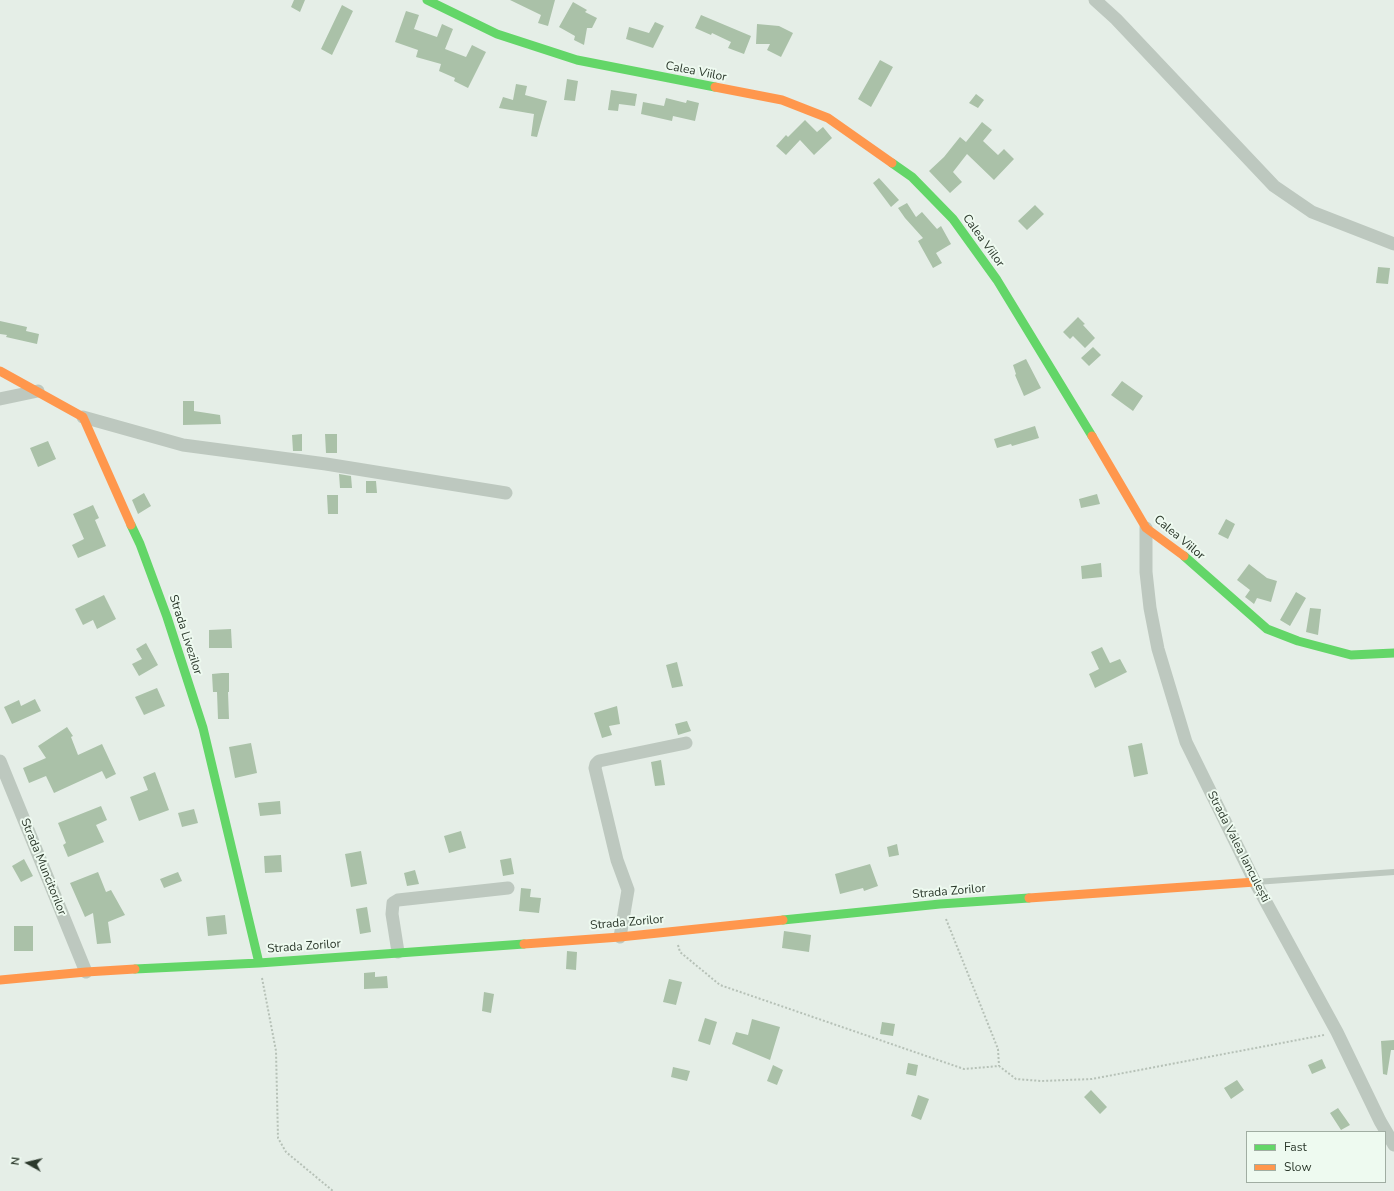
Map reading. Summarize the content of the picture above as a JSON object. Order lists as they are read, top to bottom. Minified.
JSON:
{"streets":{"street":["Calea Viilor","Strada Livezilor","Strada Valea Ianculești","Strada Muncitorilor","Strada Zorilor"]},"crossings":[["Calea Viilor","Strada Valea Ianculești"],["Strada Livezilor","Strada Zorilor"],["Strada Valea Ianculești","Strada Zorilor"],["Strada Muncitorilor","Strada Zorilor"]],"legend":["Fast","Slow"],"north":"left"}
